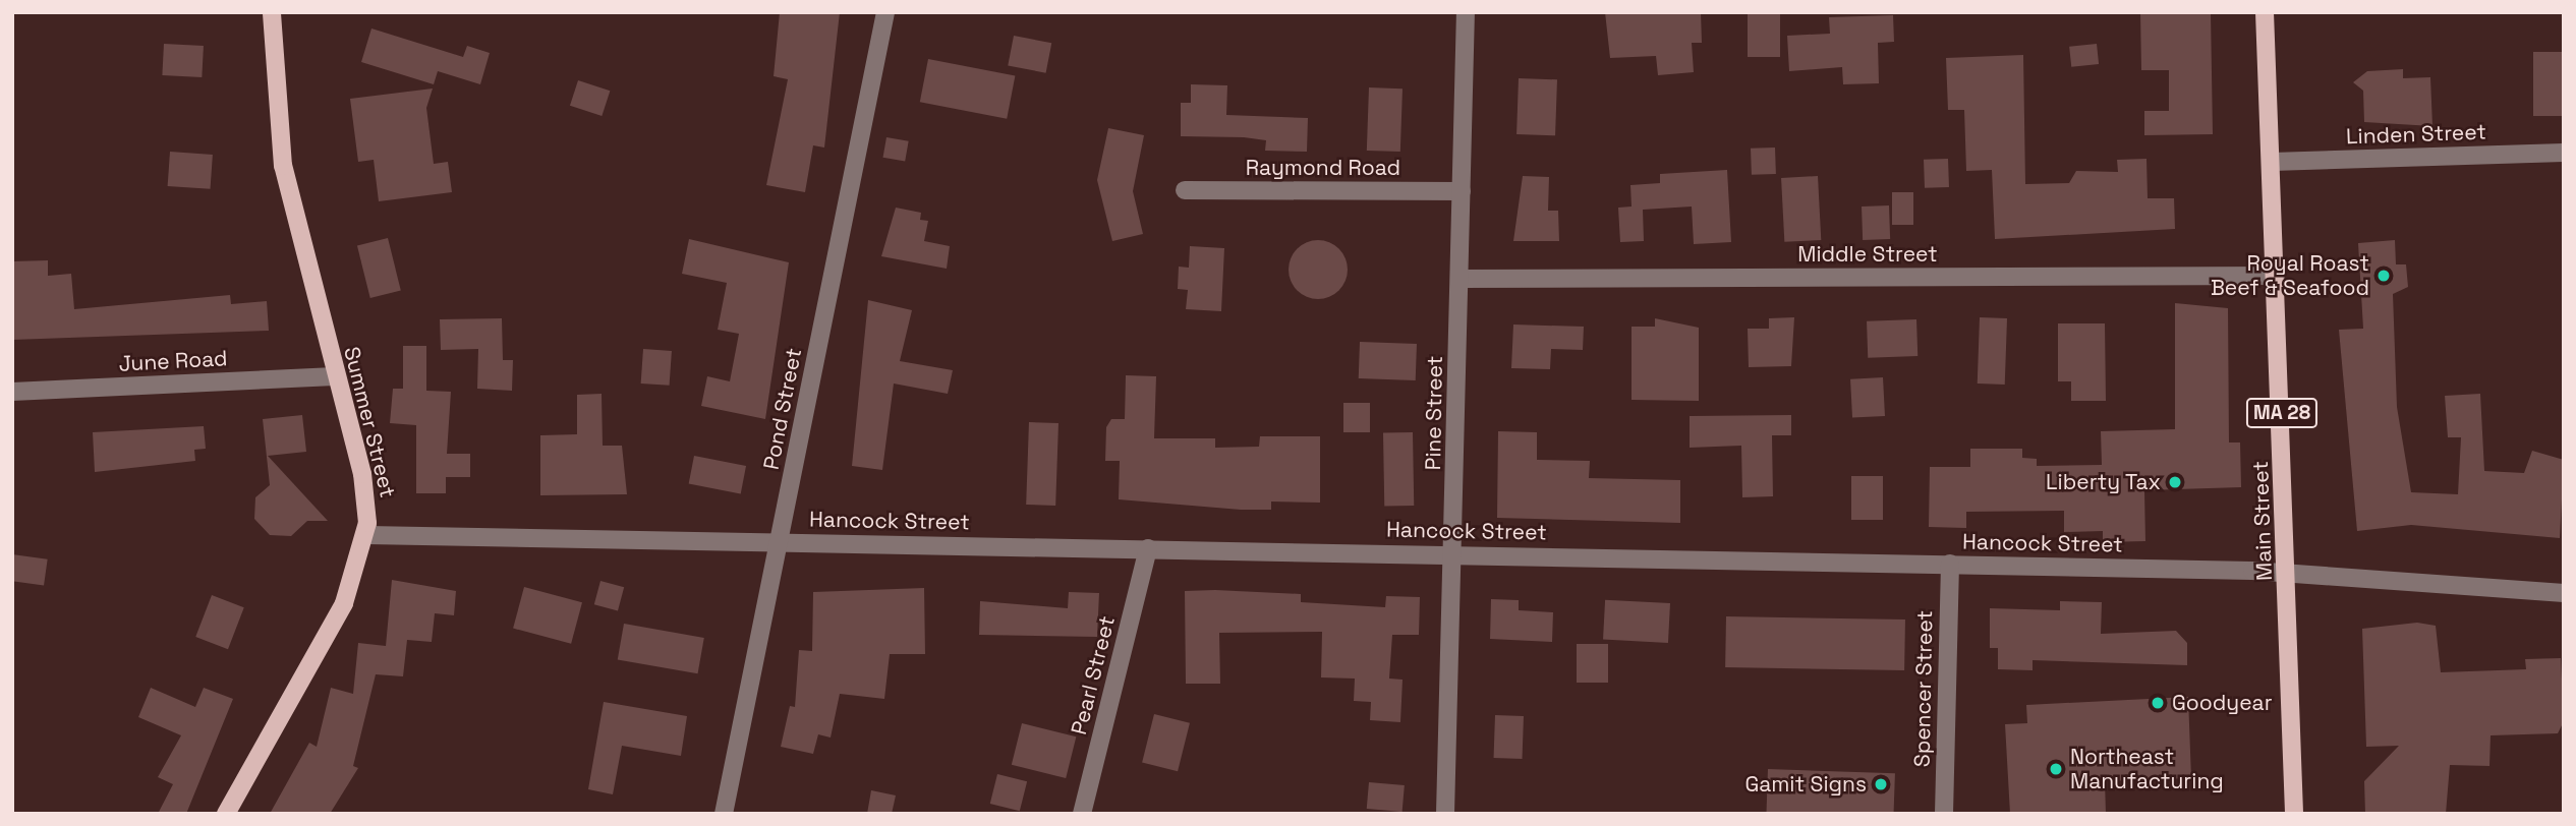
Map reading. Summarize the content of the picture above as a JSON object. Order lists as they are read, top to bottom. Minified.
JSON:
{"streets":{"main road":["MA 28","Summer Street","Main Street"],"street":["Linden Street","Raymond Road","Middle Street","June Road","Pond Street","Pine Street","Hancock Street","Pearl Street","Spencer Street"]},"crossings":[["Linden Street","Main Street"],["Raymond Road","Pine Street"],["Middle Street","Pine Street"],["Middle Street","Main Street"],["June Road","Summer Street"],["Pond Street","Hancock Street"],["Pine Street","Hancock Street"],["Summer Street","Hancock Street"],["Hancock Street","Main Street"],["Hancock Street","Pearl Street"],["Hancock Street","Spencer Street"]],"places":["Royal Roast Beef & Seafood","Liberty Tax","Goodyear","Northeast Manufacturing","Gamit Signs"]}
